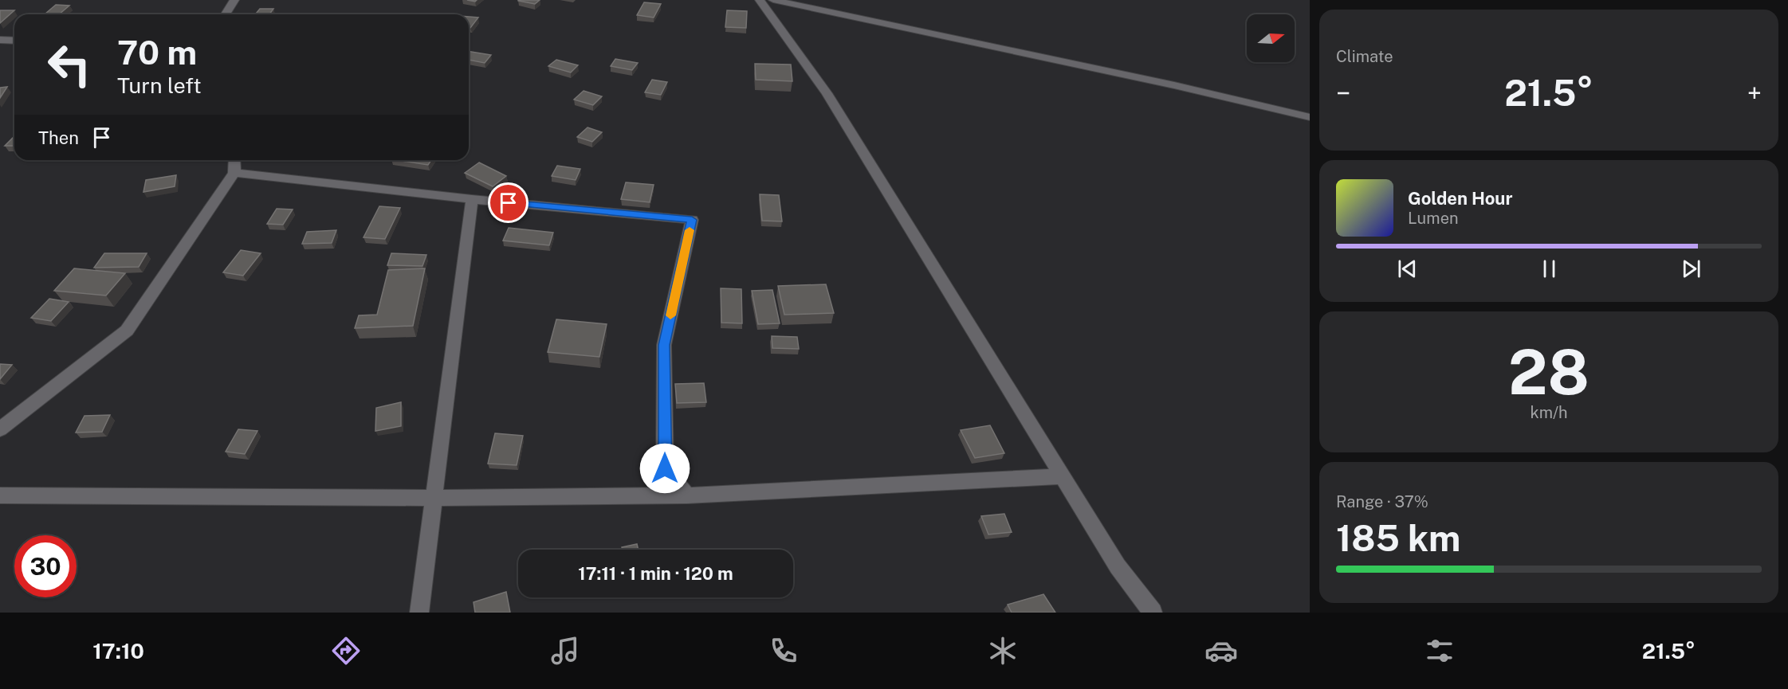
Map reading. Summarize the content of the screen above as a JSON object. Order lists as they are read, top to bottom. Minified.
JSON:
{"north":"right","page":{"tile":["Climate",["28","km/h"],["Range · 37%","185 km"]],"turn":["70 m","Turn left"],"heat":["−","21.5°","+"],"then":"Then","song":["Golden Hour","Lumen"],"limit":"30","trip":"17:11 · 1 min · 120 m","tabs":["17:10","21.5°"]}}
